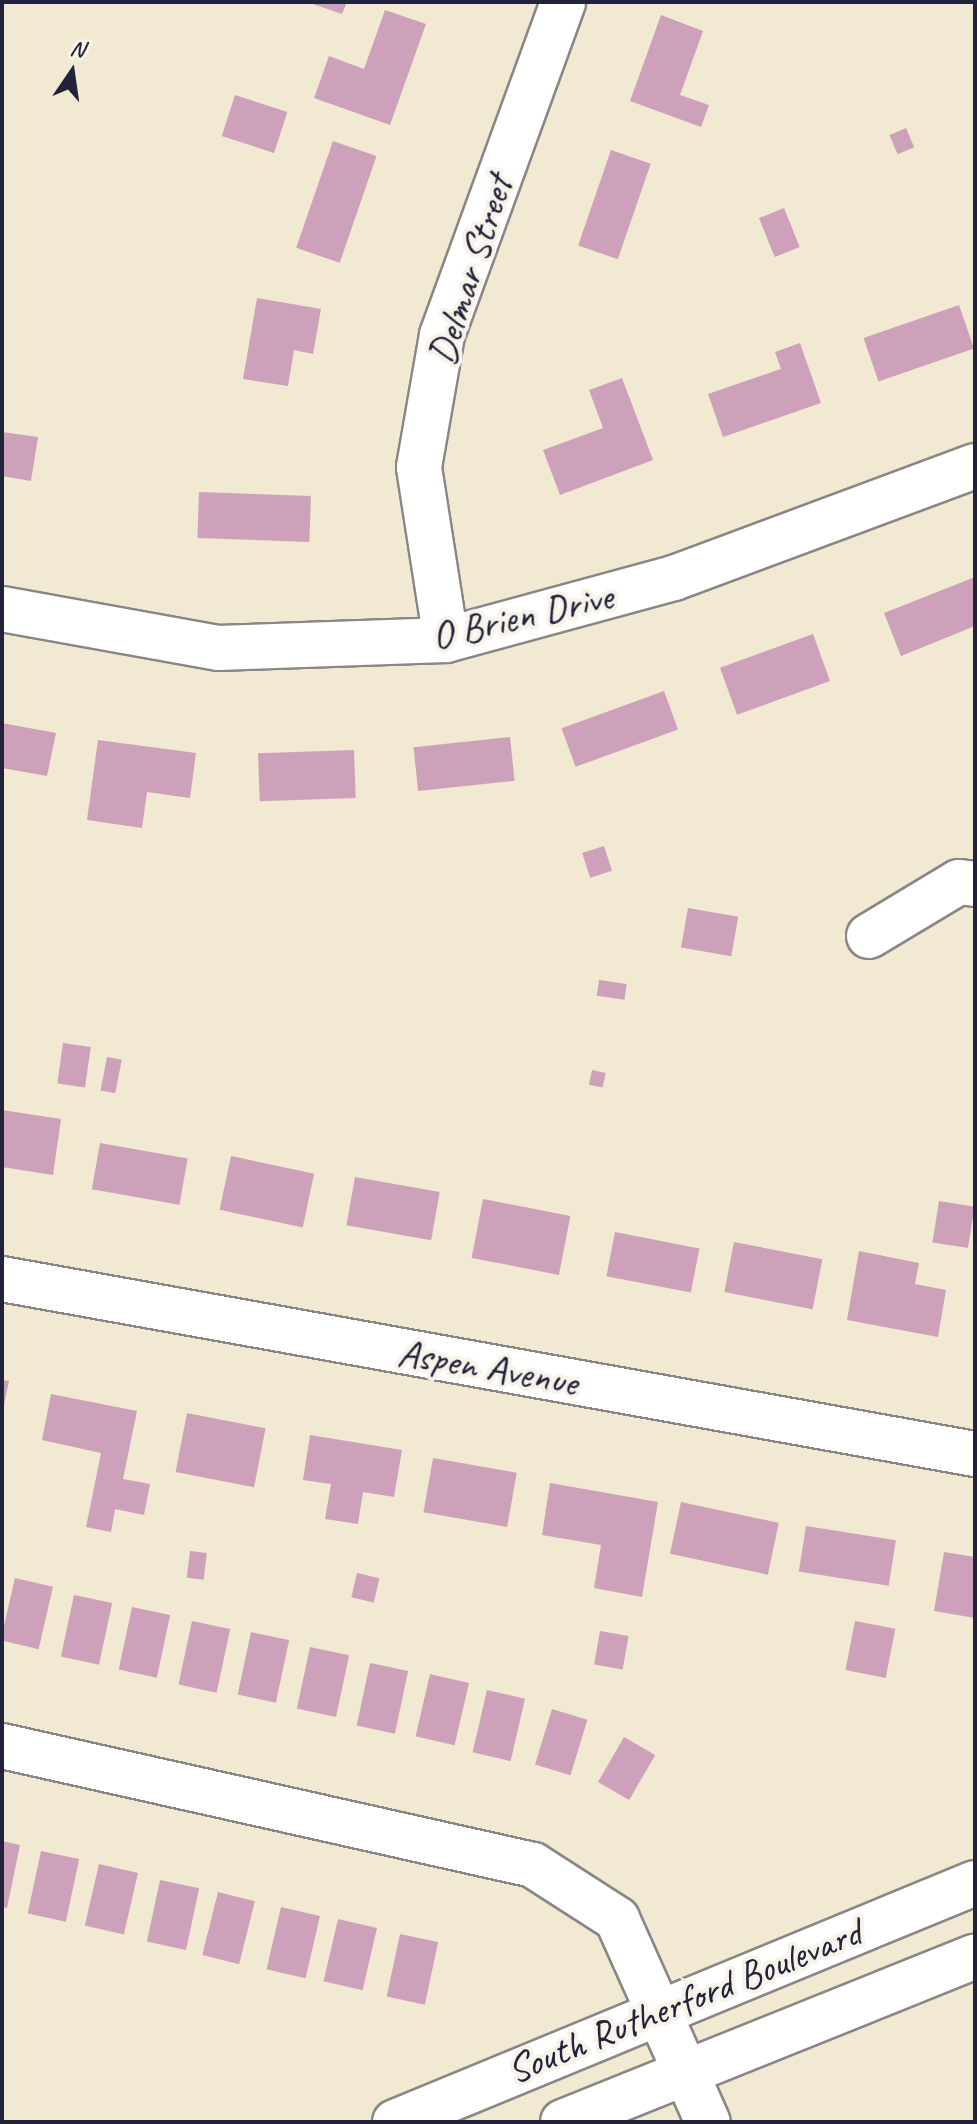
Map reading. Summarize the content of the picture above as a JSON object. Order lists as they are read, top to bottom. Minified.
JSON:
{"streets":{"main road":["Delmar Street","O Brien Drive","Aspen Avenue","South Rutherford Boulevard"]},"crossings":[["Delmar Street","O Brien Drive"]],"north":"top"}
